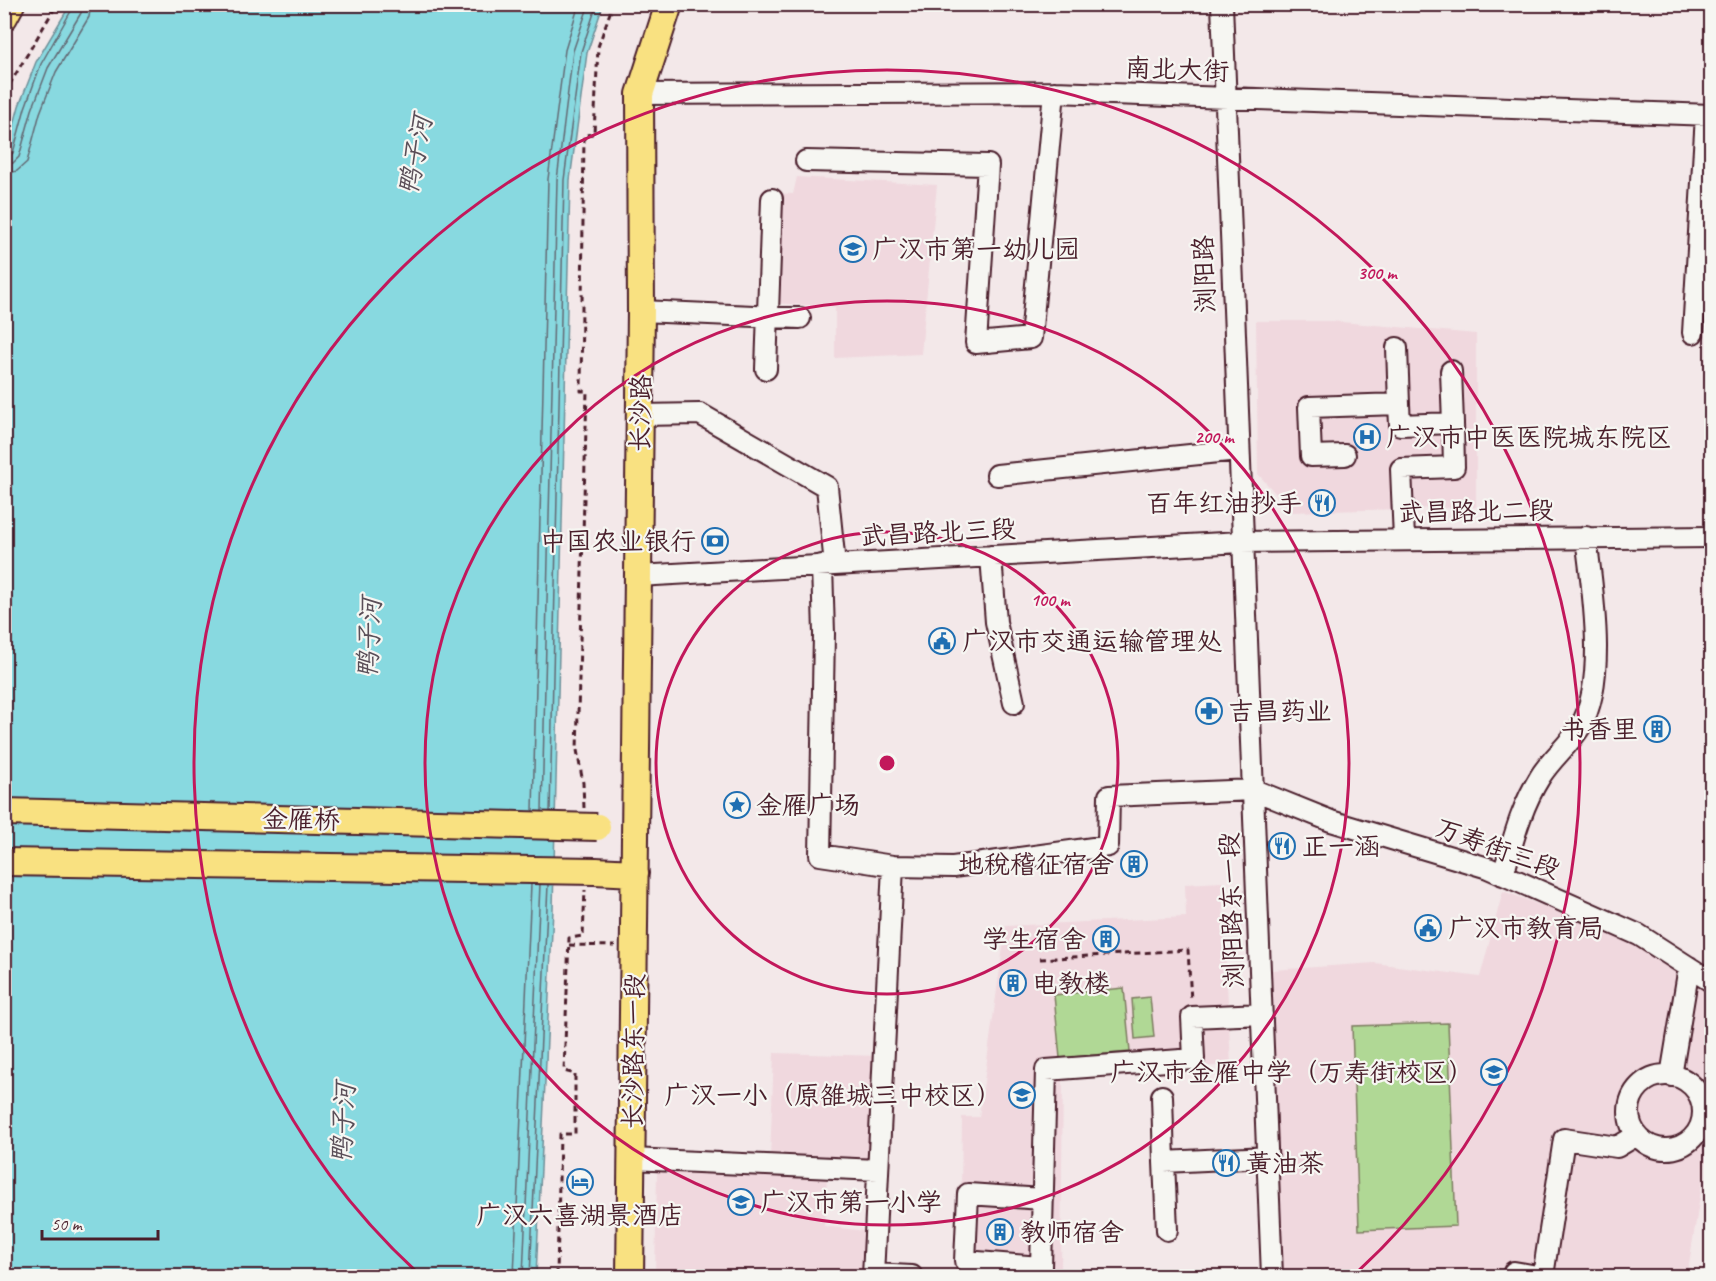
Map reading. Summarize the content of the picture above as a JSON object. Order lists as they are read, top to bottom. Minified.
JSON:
{"streets":{"main road":["长沙路","金雁桥","长沙路东一段"],"street":["南北大街","浏阳路","武昌路北二段","武昌路北三段","万寿街三段","浏阳路东一段"]},"crossings":[["南北大街","浏阳路"],["南北大街","长沙路"],["浏阳路","武昌路北二段"],["浏阳路","武昌路北三段"],["浏阳路","浏阳路东一段"],["长沙路","武昌路北三段"],["长沙路","金雁桥"],["长沙路","长沙路东一段"],["武昌路北二段","武昌路北三段"],["武昌路北二段","浏阳路东一段"],["武昌路北三段","浏阳路东一段"],["金雁桥","长沙路东一段"],["万寿街三段","浏阳路东一段"]],"water":["鸭子河"],"places":{"school or university":["广汉市第一幼儿园","广汉市金雁中学（万寿街校区）","广汉一小（原雒城三中校区）","广汉市第一小学"],"hospital":["广汉市中医医院城东院区"],"restaurant":["百年红油抄手","正一涵","黄油茶"],"bank":["中国农业银行"],"public building":["广汉市交通运输管理处","广汉市教育局"],"pharmacy":["吉昌药业"],"building":["书香里","地税稽征宿舍","学生宿舍","电教楼","教师宿舍"],"place":["金雁广场"],"hotel":["广汉六喜湖景酒店"]},"scale_bar":"50 m","rings":["300 m","200 m","100 m"]}
